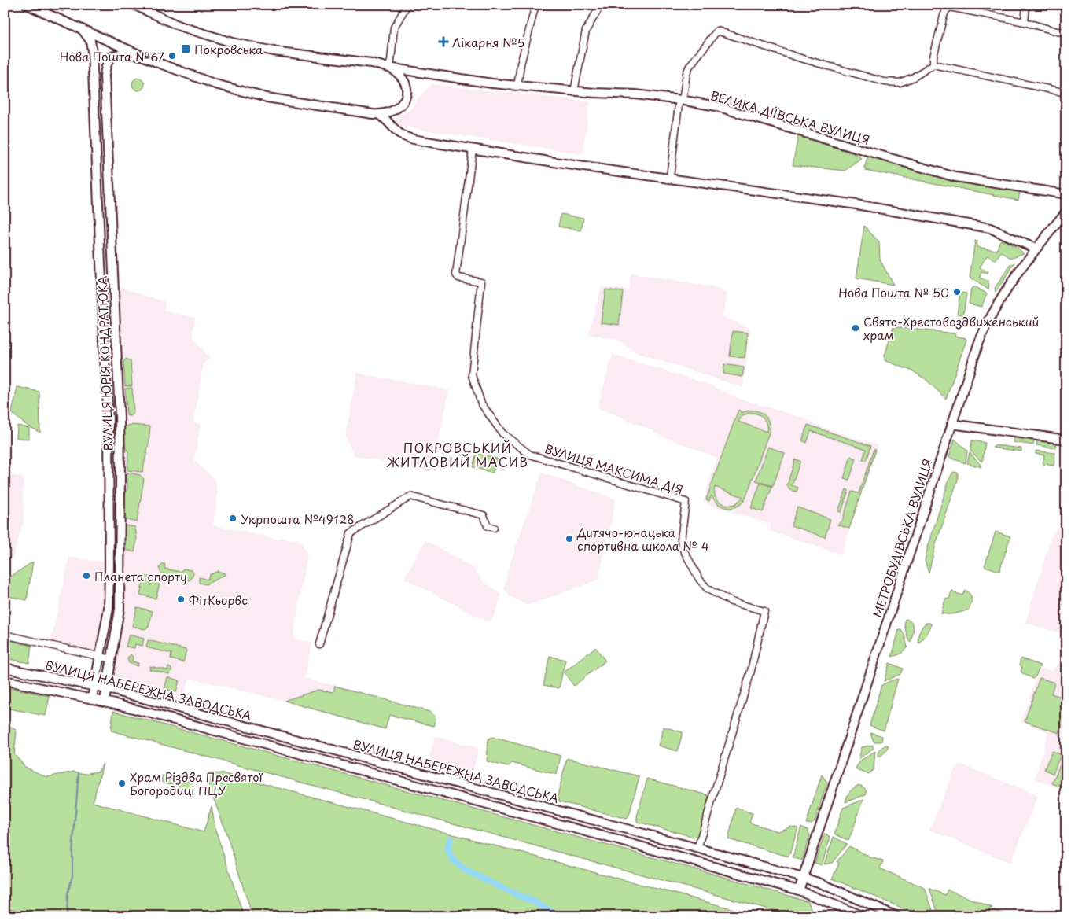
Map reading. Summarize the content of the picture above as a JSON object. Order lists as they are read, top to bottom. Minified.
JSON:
{"streets":{"main road":["ВЕЛИКА ДІЇВСЬКА ВУЛИЦЯ","ВУЛИЦЯ ЮРІЯ КОНДРАТЮКА","МЕТРОБУДІВСЬКА ВУЛИЦЯ","ВУЛИЦЯ НАБЕРЕЖНА ЗАВОДСЬКА"],"street":["ВУЛИЦЯ МАКСИМА ДІЯ"]},"crossings":[["ВЕЛИКА ДІЇВСЬКА ВУЛИЦЯ","ВУЛИЦЯ ЮРІЯ КОНДРАТЮКА"],["ВУЛИЦЯ ЮРІЯ КОНДРАТЮКА","ВУЛИЦЯ НАБЕРЕЖНА ЗАВОДСЬКА"],["ВУЛИЦЯ МАКСИМА ДІЯ","ВУЛИЦЯ НАБЕРЕЖНА ЗАВОДСЬКА"],["МЕТРОБУДІВСЬКА ВУЛИЦЯ","ВУЛИЦЯ НАБЕРЕЖНА ЗАВОДСЬКА"]],"districts":["ПОКРОВСЬКИЙ ЖИТЛОВИЙ МАСИВ"],"places":{"health":["Лікарня №5"],"transit":["Покровська"],"other":["Нова Пошта №67","Нова Пошта № 50","Свято-Хрестовоздвиженський храм","Укрпошта №49128","Дитячо-юнацька спортивна школа № 4","Планета спорту","ФiтКьорвс","Храм Різдва Пресвятої Богородиці ПЦУ"]}}
